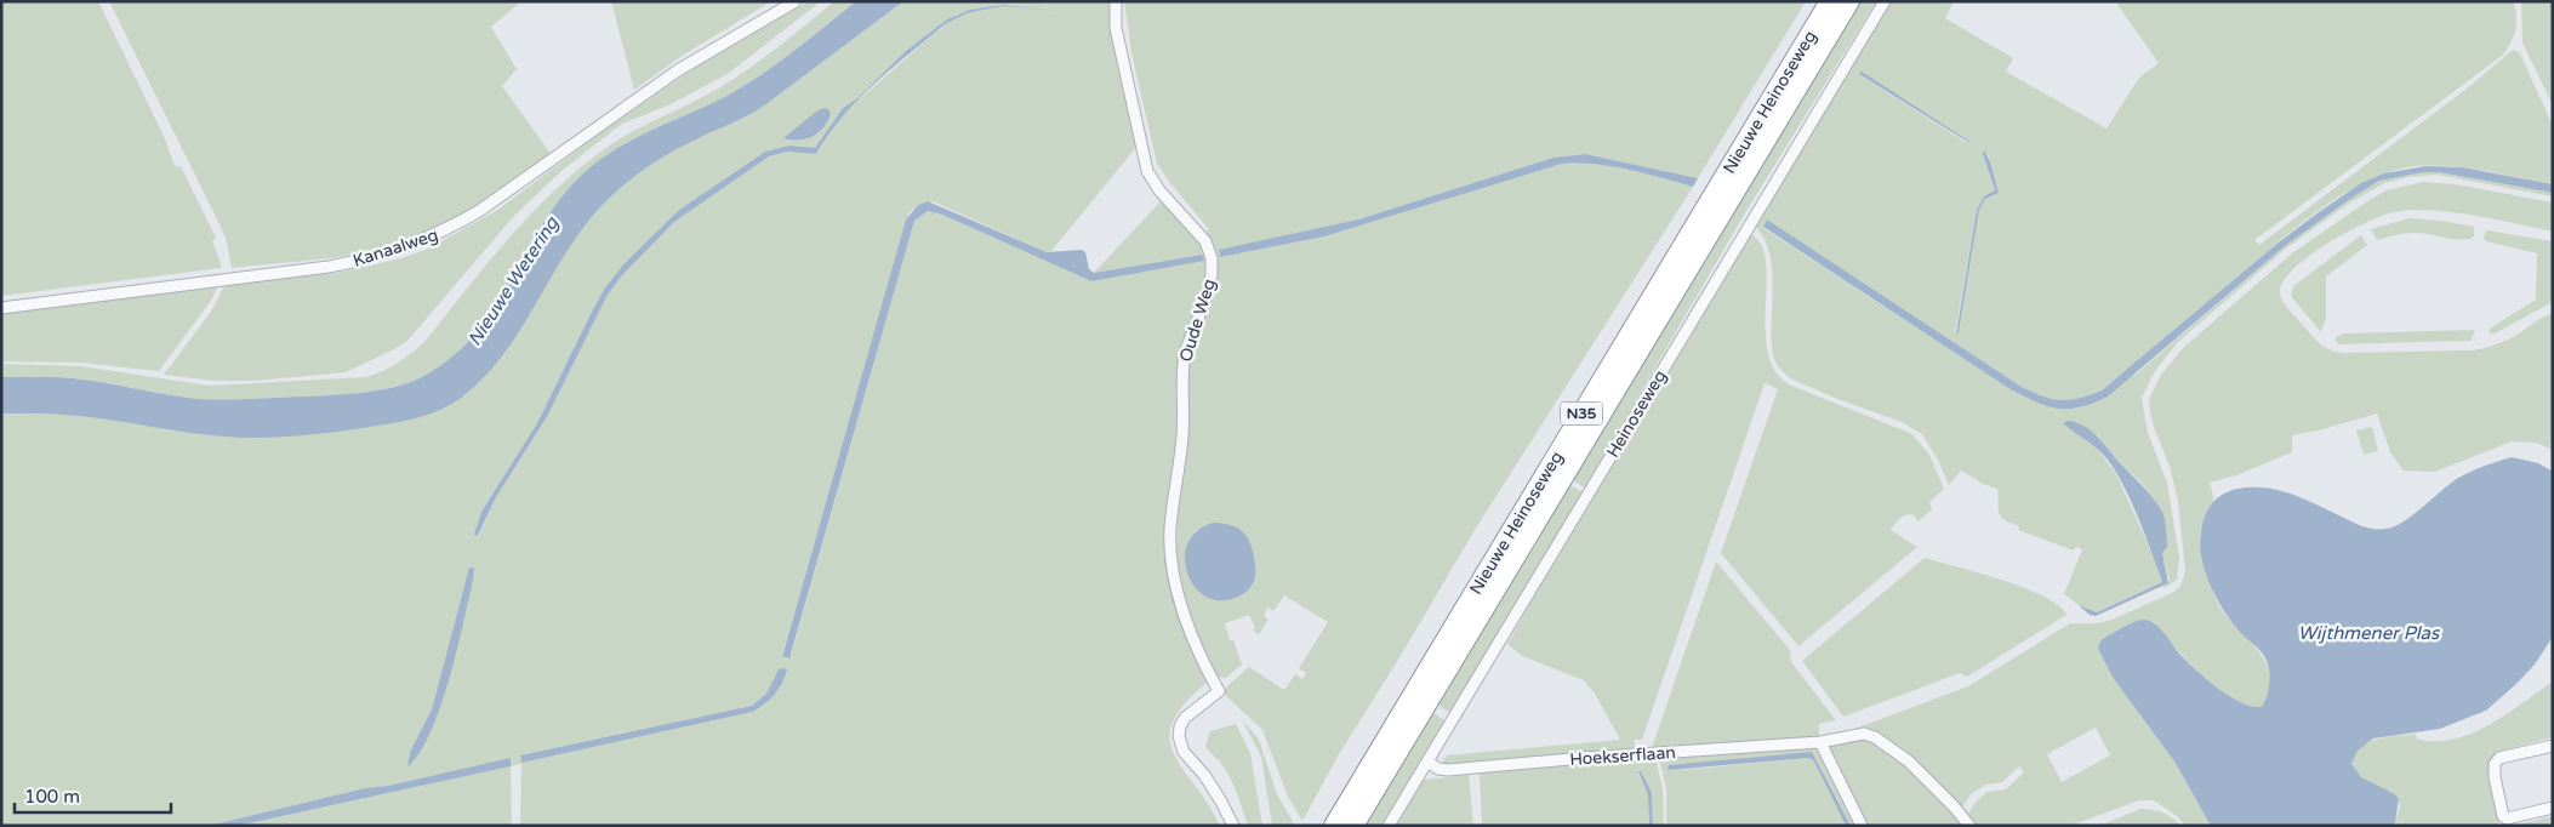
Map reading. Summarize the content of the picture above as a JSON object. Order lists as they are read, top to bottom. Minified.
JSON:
{"streets":{"highway":["Nieuwe Heinoseweg","N35"],"street":["Kanaalweg","Oude Weg","Heinoseweg","Hoekserflaan"]},"crossings":[["Heinoseweg","Hoekserflaan"]],"water":["Nieuwe Wetering","Wijthmener Plas"],"scale_bar":"100 m"}
